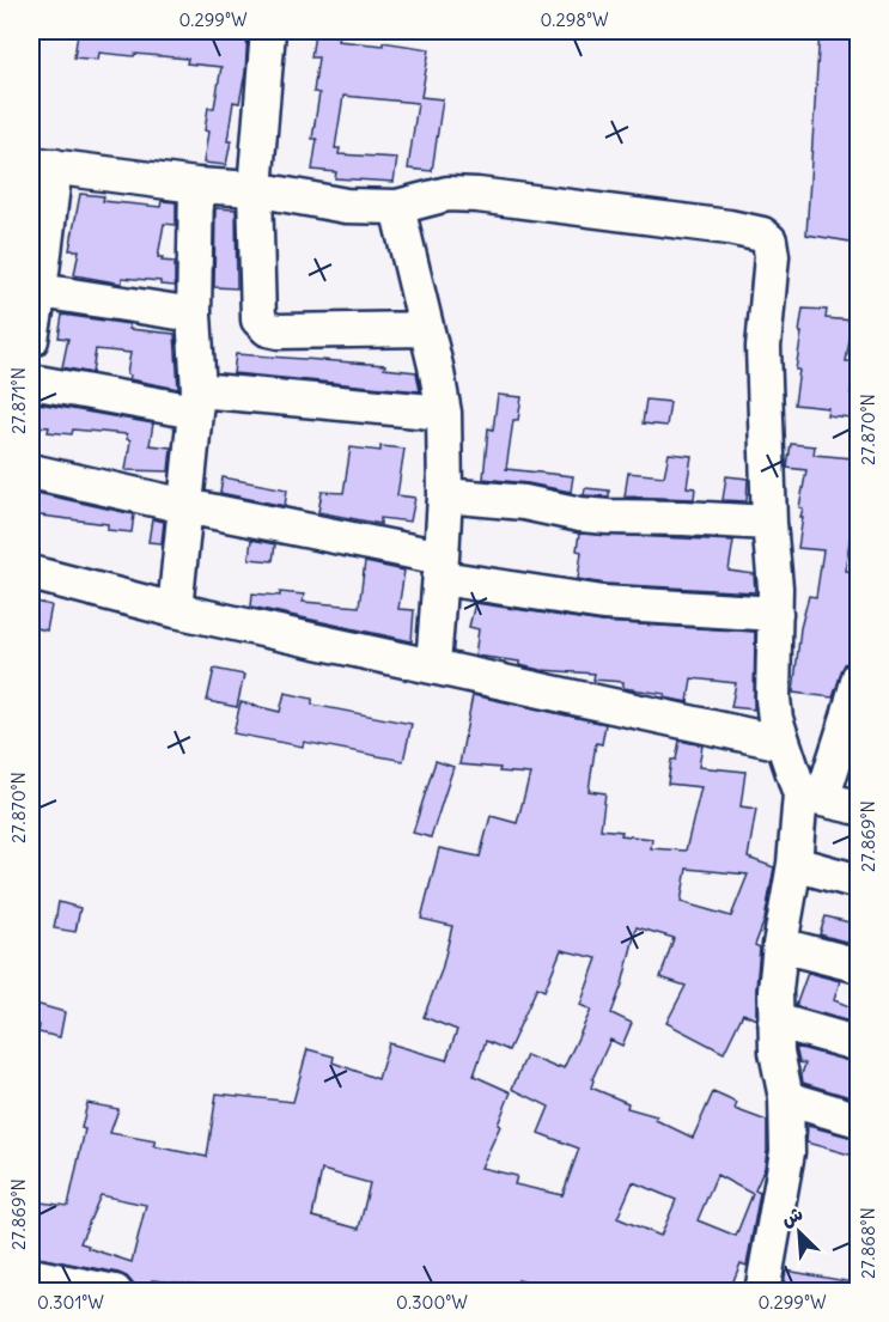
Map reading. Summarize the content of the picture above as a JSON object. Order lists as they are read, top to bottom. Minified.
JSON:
{"north":"top left","coordinates":["0.299°W","0.298°W","27.871°N","27.870°N","27.869°N","27.868°N","0.301°W","0.300°W"]}
